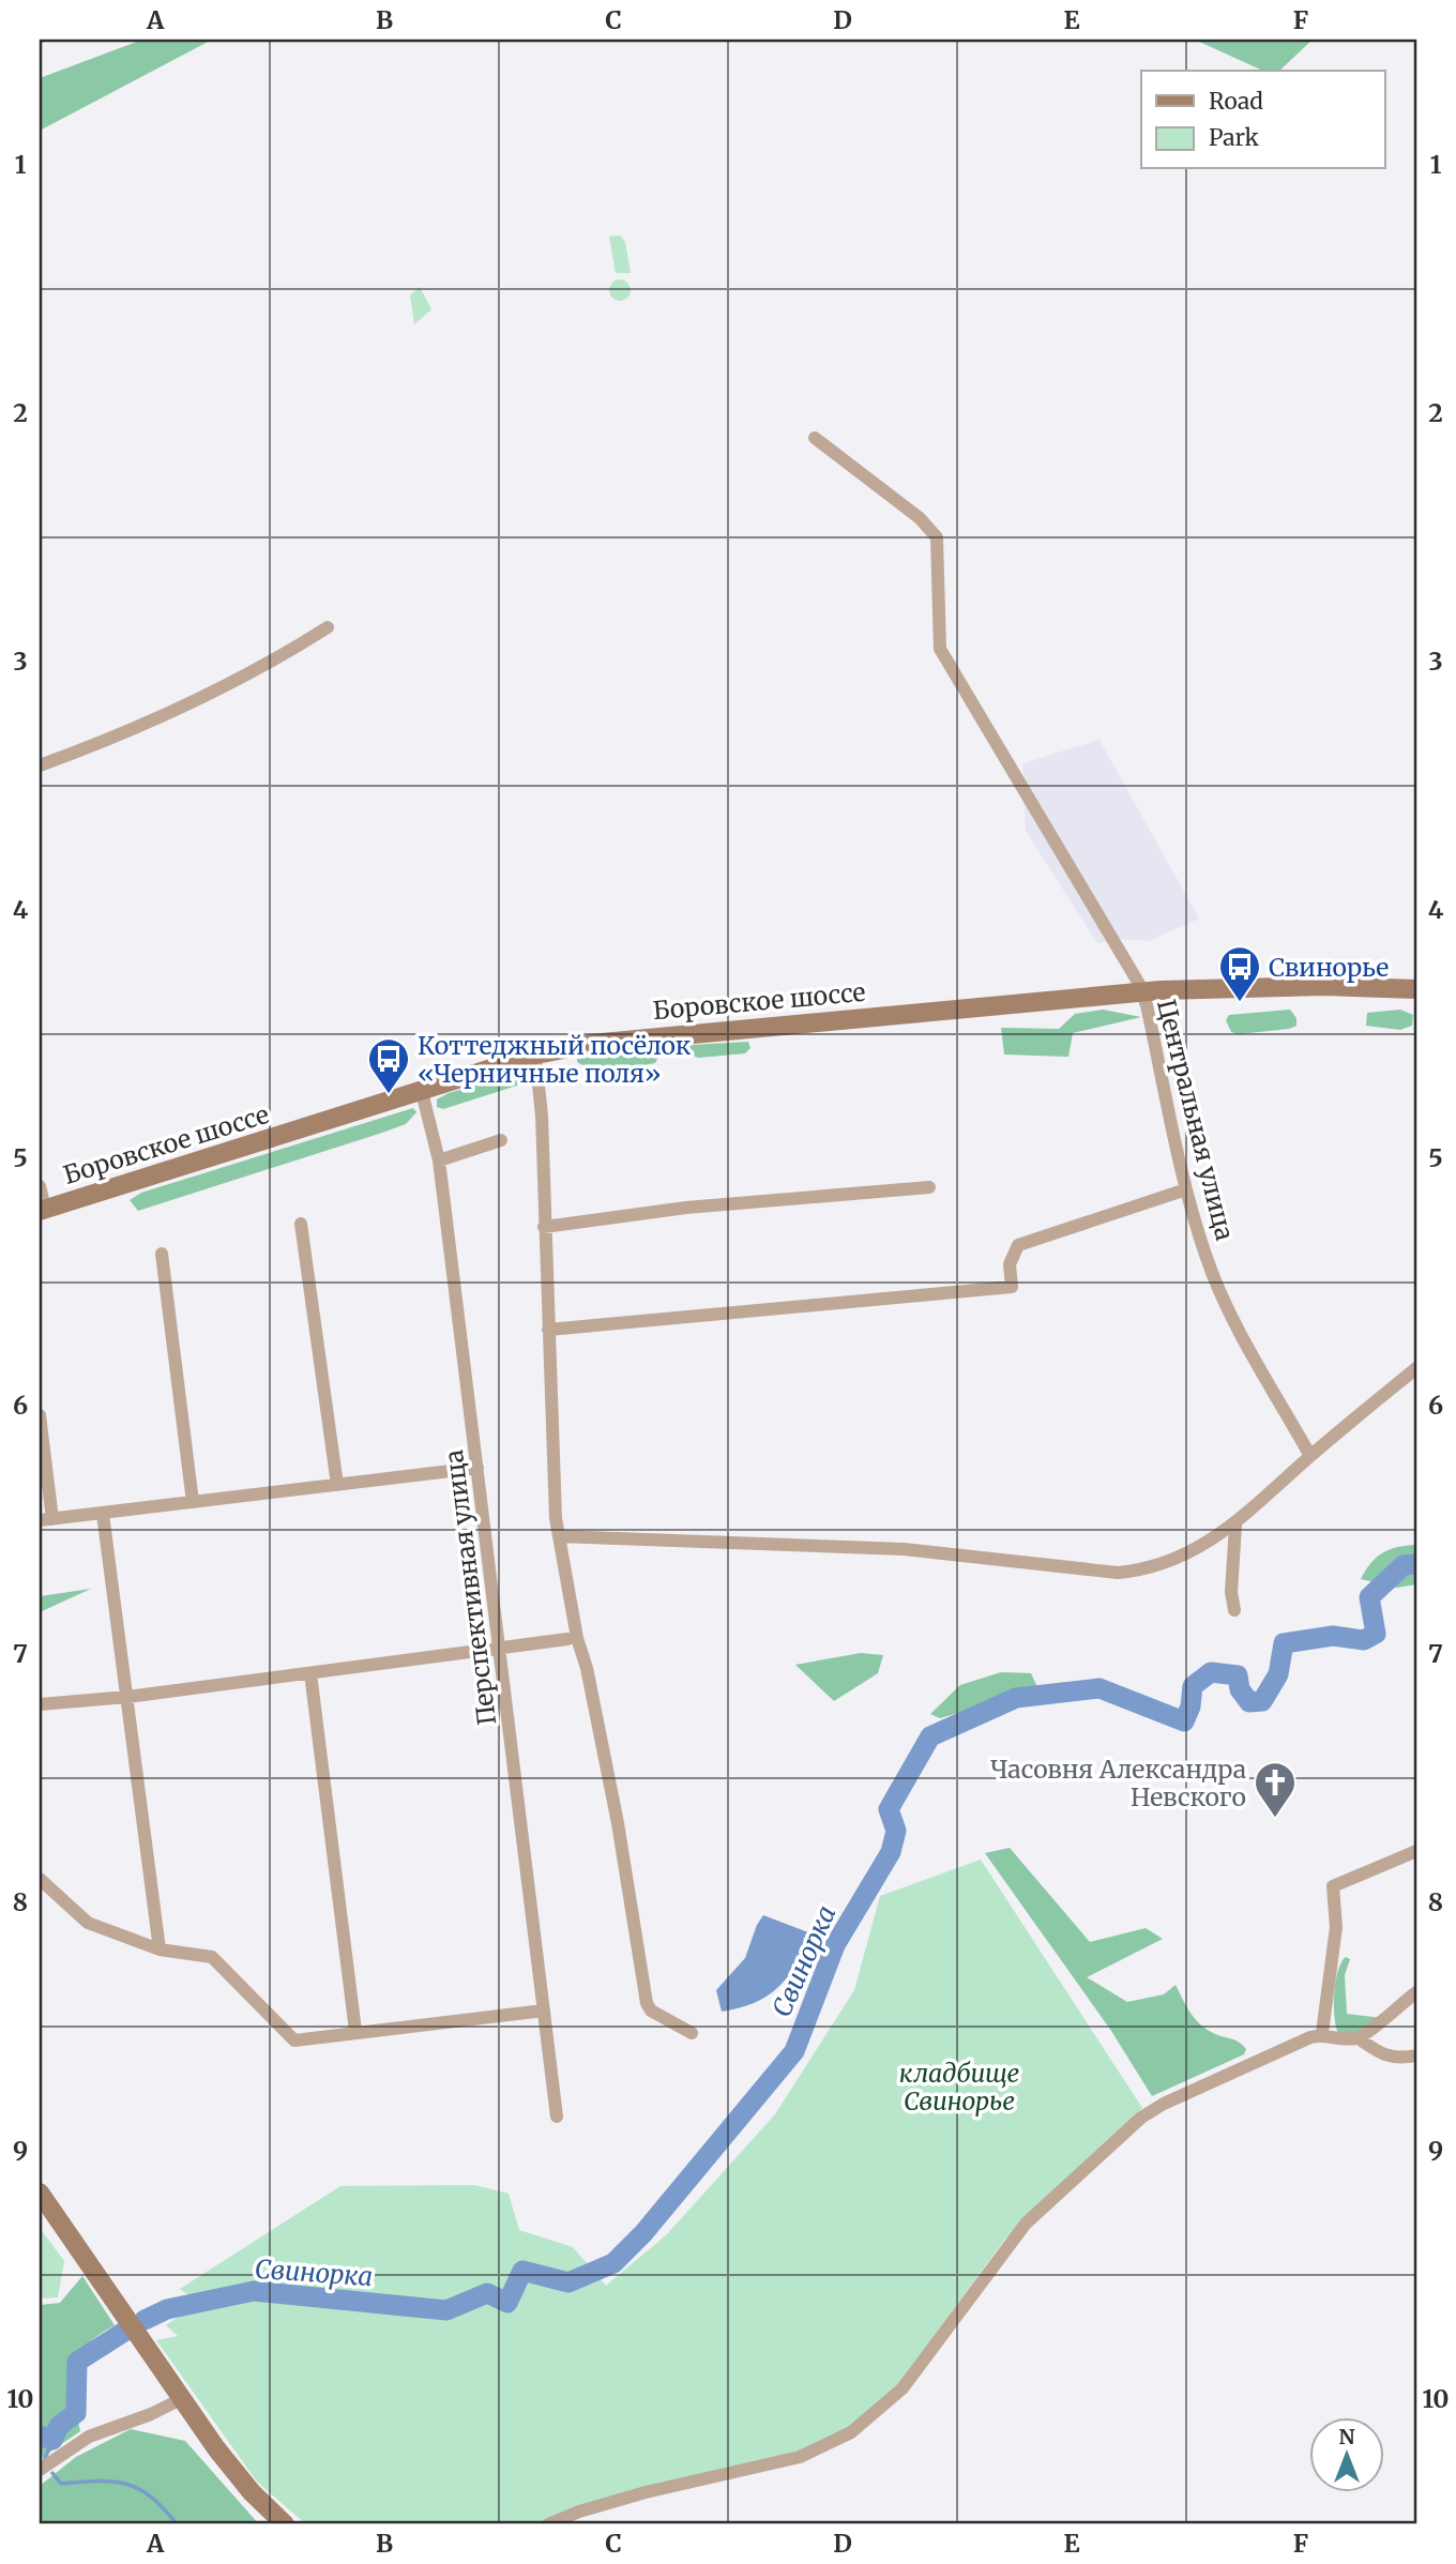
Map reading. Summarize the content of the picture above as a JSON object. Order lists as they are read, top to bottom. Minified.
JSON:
{"streets":{"main road":["Боровское шоссе"],"street":["Центральная улица","Перспективная улица"]},"crossings":[["Боровское шоссе","Центральная улица"],["Боровское шоссе","Перспективная улица"]],"water":["Свинорка"],"parks":["кладбище Свинорье"],"places":{"bus stop":["Свинорье","Коттеджный посёлок «Черничные поля»"],"church":["Часовня Александра Невского"]},"legend":["Road","Park"],"north":"top","grid":{"columns":["A","B","C","D","E","F"],"rows":["1","2","3","4","5","6","7","8","9","10"]}}
